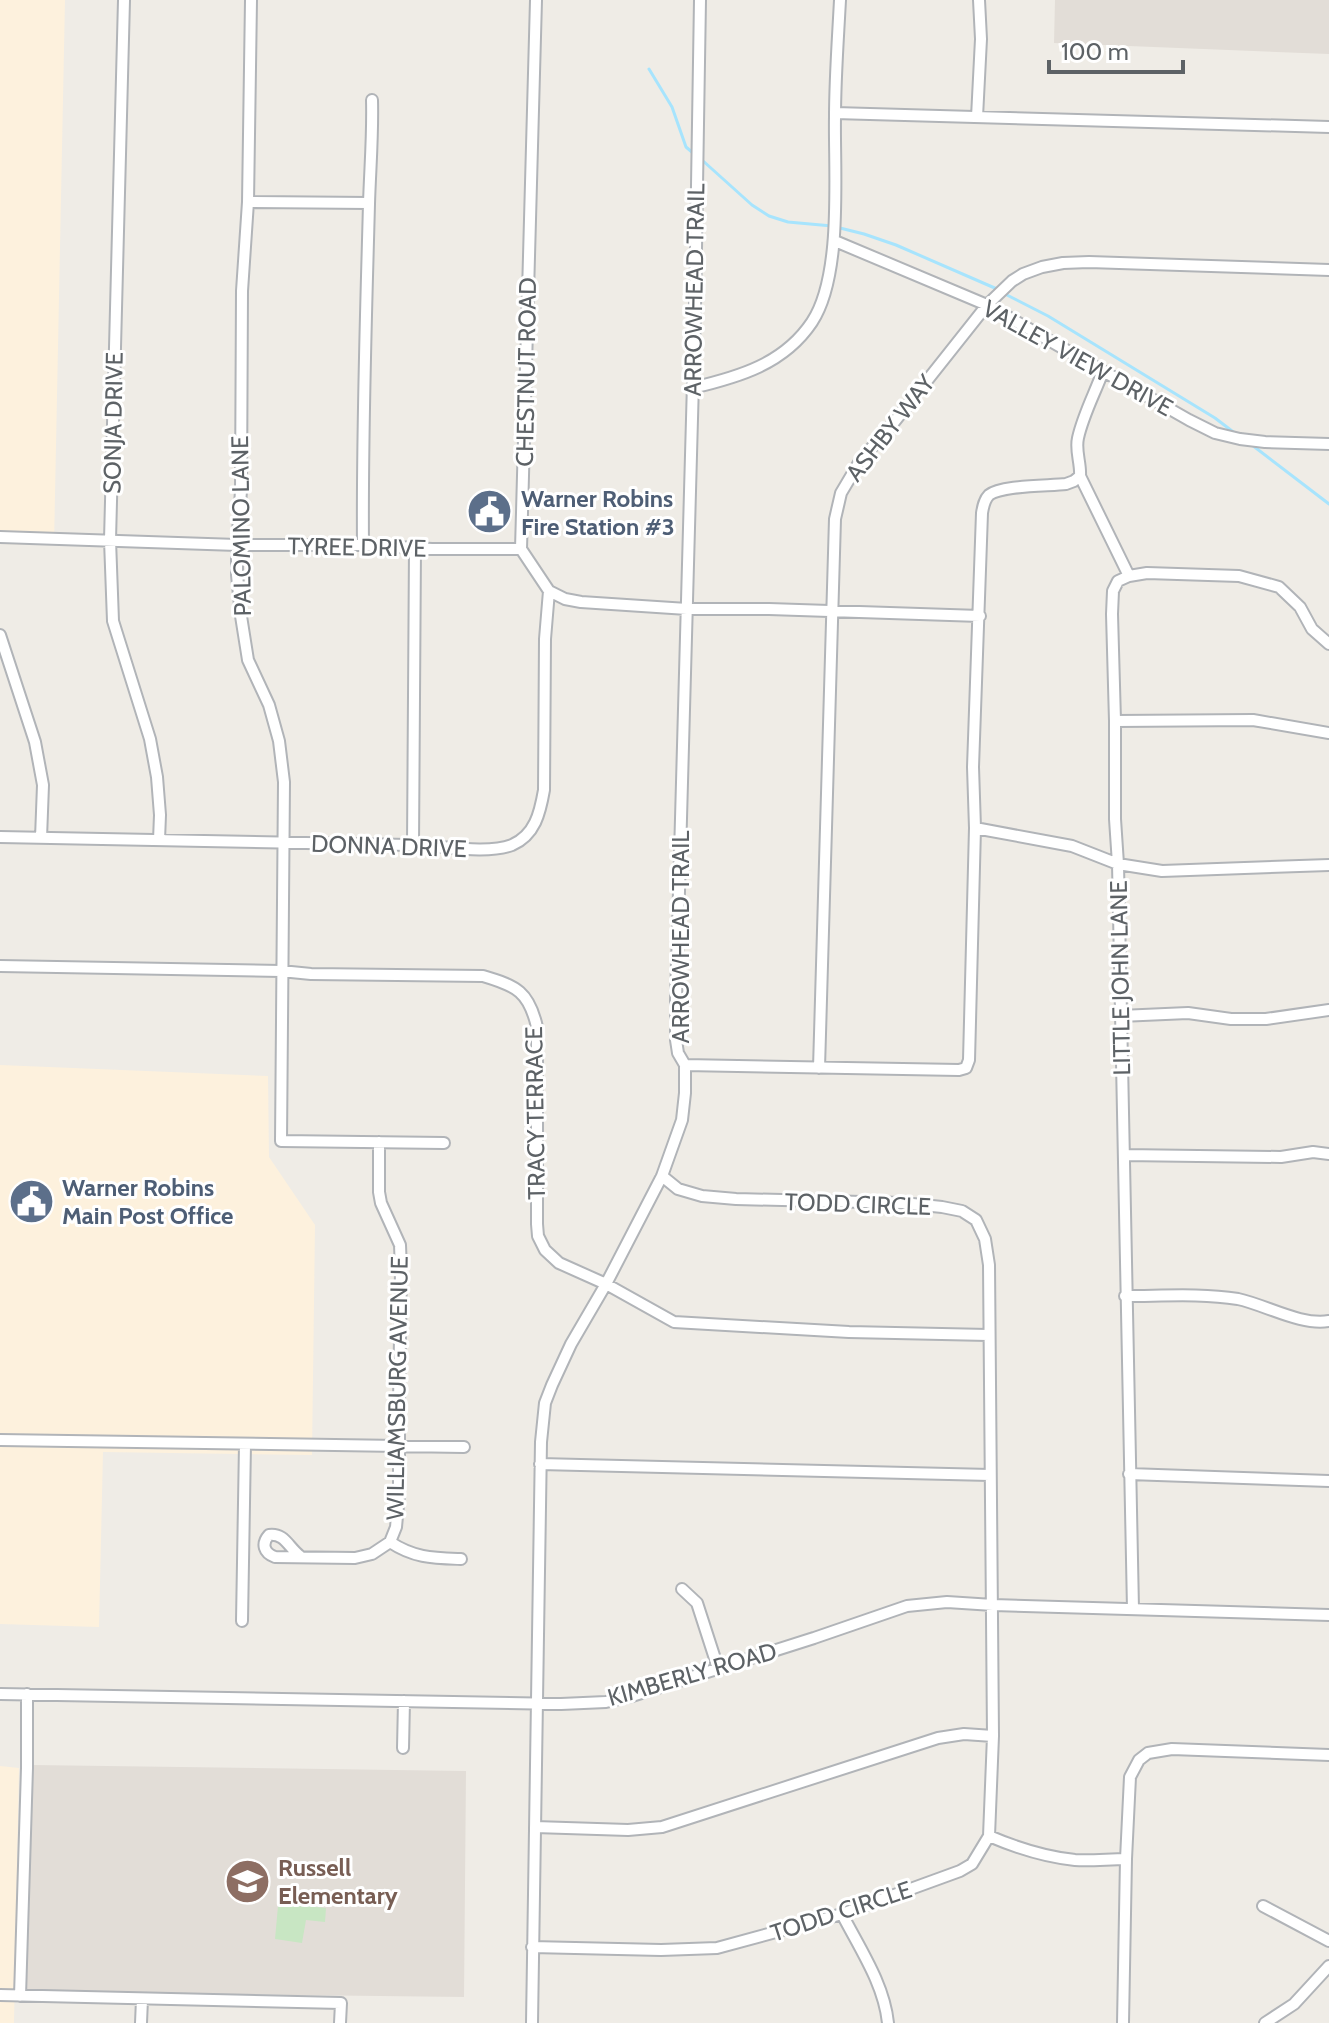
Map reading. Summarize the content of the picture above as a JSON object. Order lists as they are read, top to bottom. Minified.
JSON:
{"streets":{"street":["ARROWHEAD TRAIL","VALLEY VIEW DRIVE","CHESTNUT ROAD","SONJA DRIVE","ASHBY WAY","PALOMINO LANE","TYREE DRIVE","DONNA DRIVE","LITTLE JOHN LANE","TRACY TERRACE","TODD CIRCLE","WILLIAMSBURG AVENUE","KIMBERLY ROAD"]},"crossings":[["ARROWHEAD TRAIL","ASHBY WAY"],["VALLEY VIEW DRIVE","ASHBY WAY"],["CHESTNUT ROAD","TYREE DRIVE"],["SONJA DRIVE","TYREE DRIVE"],["SONJA DRIVE","DONNA DRIVE"],["PALOMINO LANE","TYREE DRIVE"],["PALOMINO LANE","DONNA DRIVE"],["PALOMINO LANE","TRACY TERRACE"],["PALOMINO LANE","WILLIAMSBURG AVENUE"],["LITTLE JOHN LANE","KIMBERLY ROAD"],["TRACY TERRACE","TODD CIRCLE"],["TODD CIRCLE","KIMBERLY ROAD"]],"places":{"public building":["Warner Robins Fire Station #3","Warner Robins Main Post Office"],"school or university":["Russell Elementary"]},"scale_bar":"100 m"}
